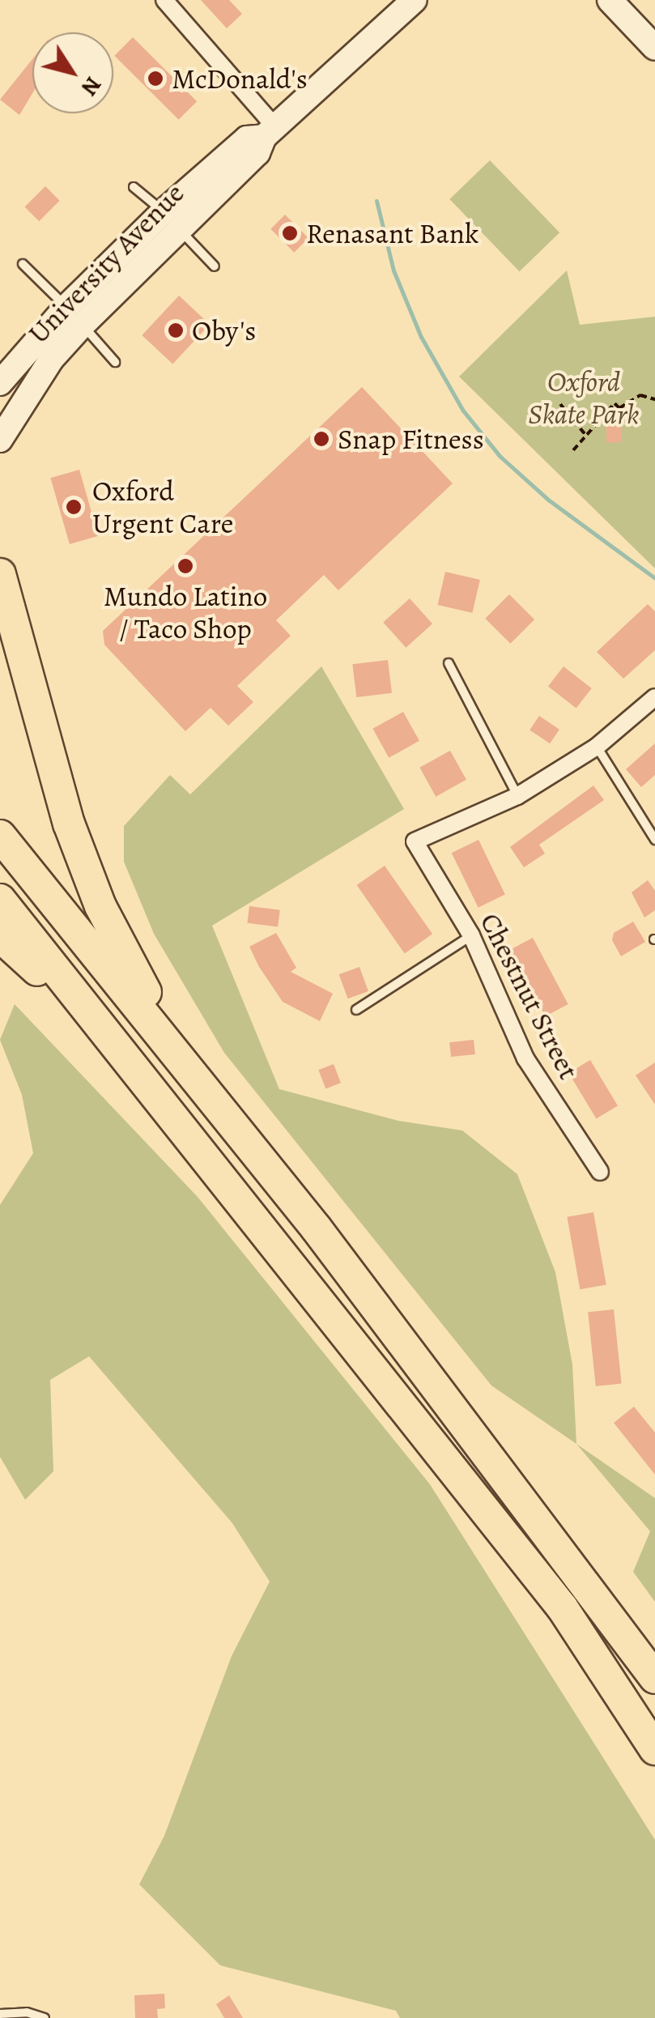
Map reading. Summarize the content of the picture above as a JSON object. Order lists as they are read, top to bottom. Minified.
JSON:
{"streets":{"main road":["University Avenue"],"street":["Chestnut Street"]},"parks":["Oxford Skate Park"],"places":["McDonald's","Renasant Bank","Oby's","Snap Fitness","Oxford Urgent Care","Mundo Latino / Taco Shop"],"north":"bottom right"}
